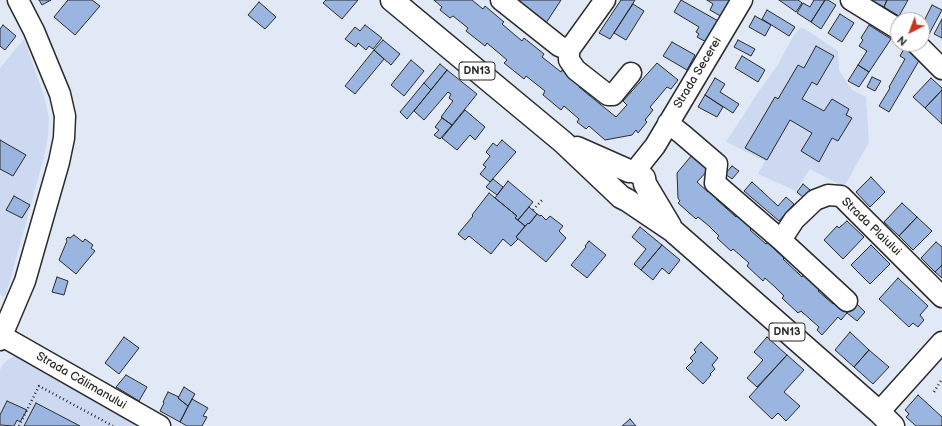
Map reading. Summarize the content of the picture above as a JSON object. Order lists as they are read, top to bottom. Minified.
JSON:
{"streets":{"main road":["DN13"],"street":["Strada Secerei","Strada Plaiului","Strada Călimanului"]},"crossings":[["DN13","Strada Secerei"]],"north":"bottom left"}
